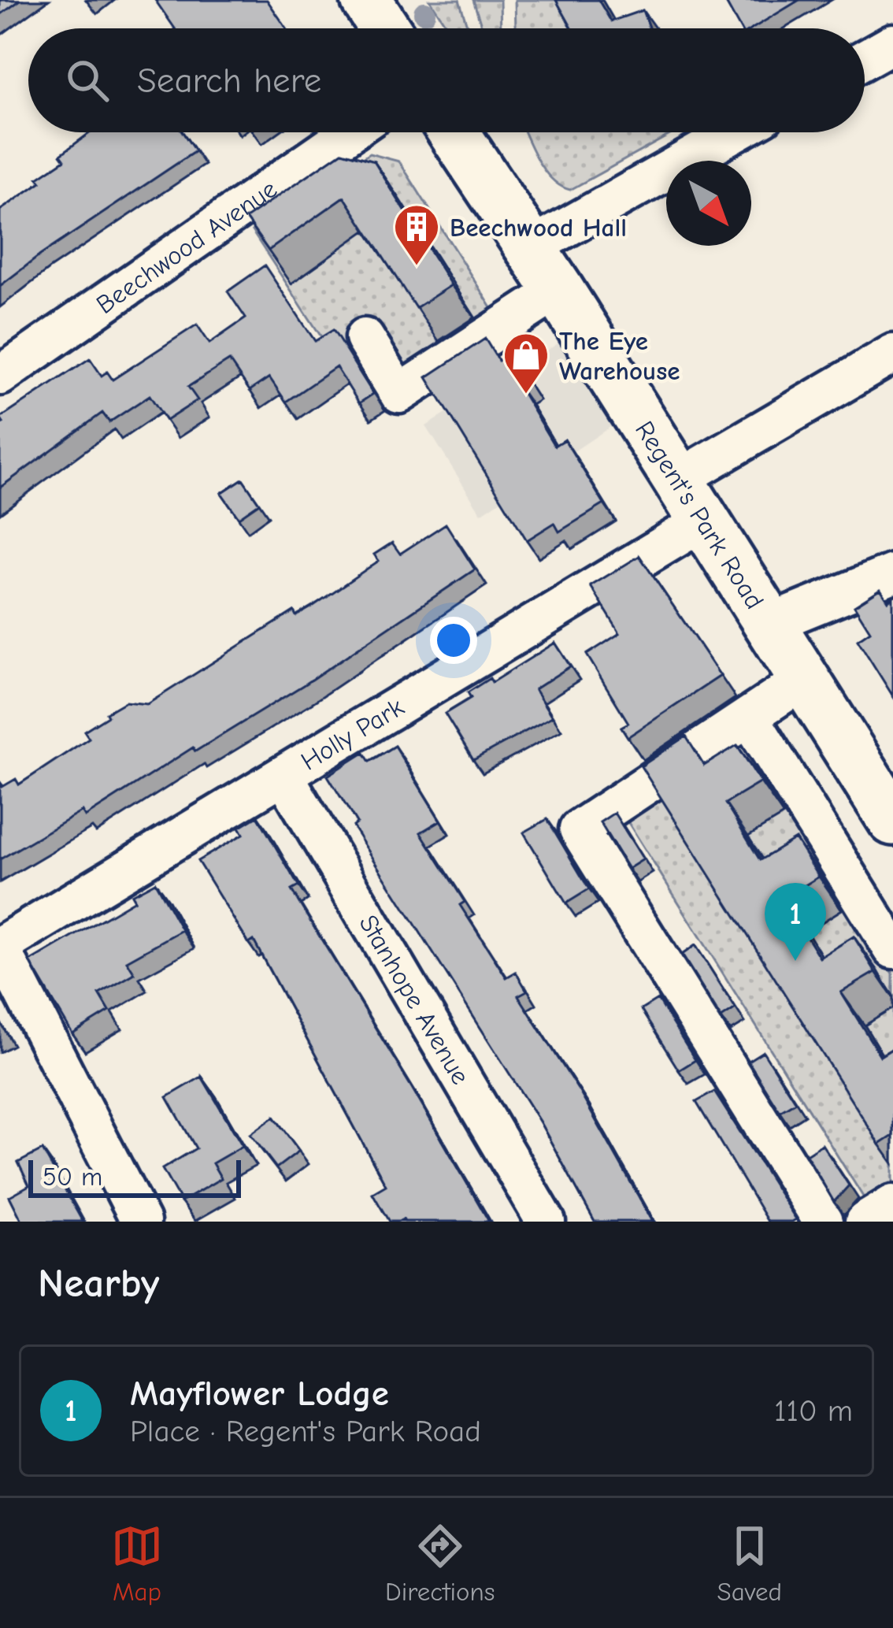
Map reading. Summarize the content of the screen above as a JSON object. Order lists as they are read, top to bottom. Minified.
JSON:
{"streets":{"main road":["Regent's Park Road"],"street":["Beechwood Avenue","Holly Park","Stanhope Avenue"]},"crossings":[["Regent's Park Road","Holly Park"],["Holly Park","Stanhope Avenue"]],"places":{"building":["Beechwood Hall"],"shop":["The Eye Warehouse"]},"scale_bar":"50 m","north":"bottom right","page":{"search":"Search here","pins":"1","scale":"50 m","heading":"Nearby","list":[{"mark":"1","name":"Mayflower Lodge","note":"Place · Regent's Park Road","value":"110 m"}],"nav":["Map","Directions","Saved"]}}
